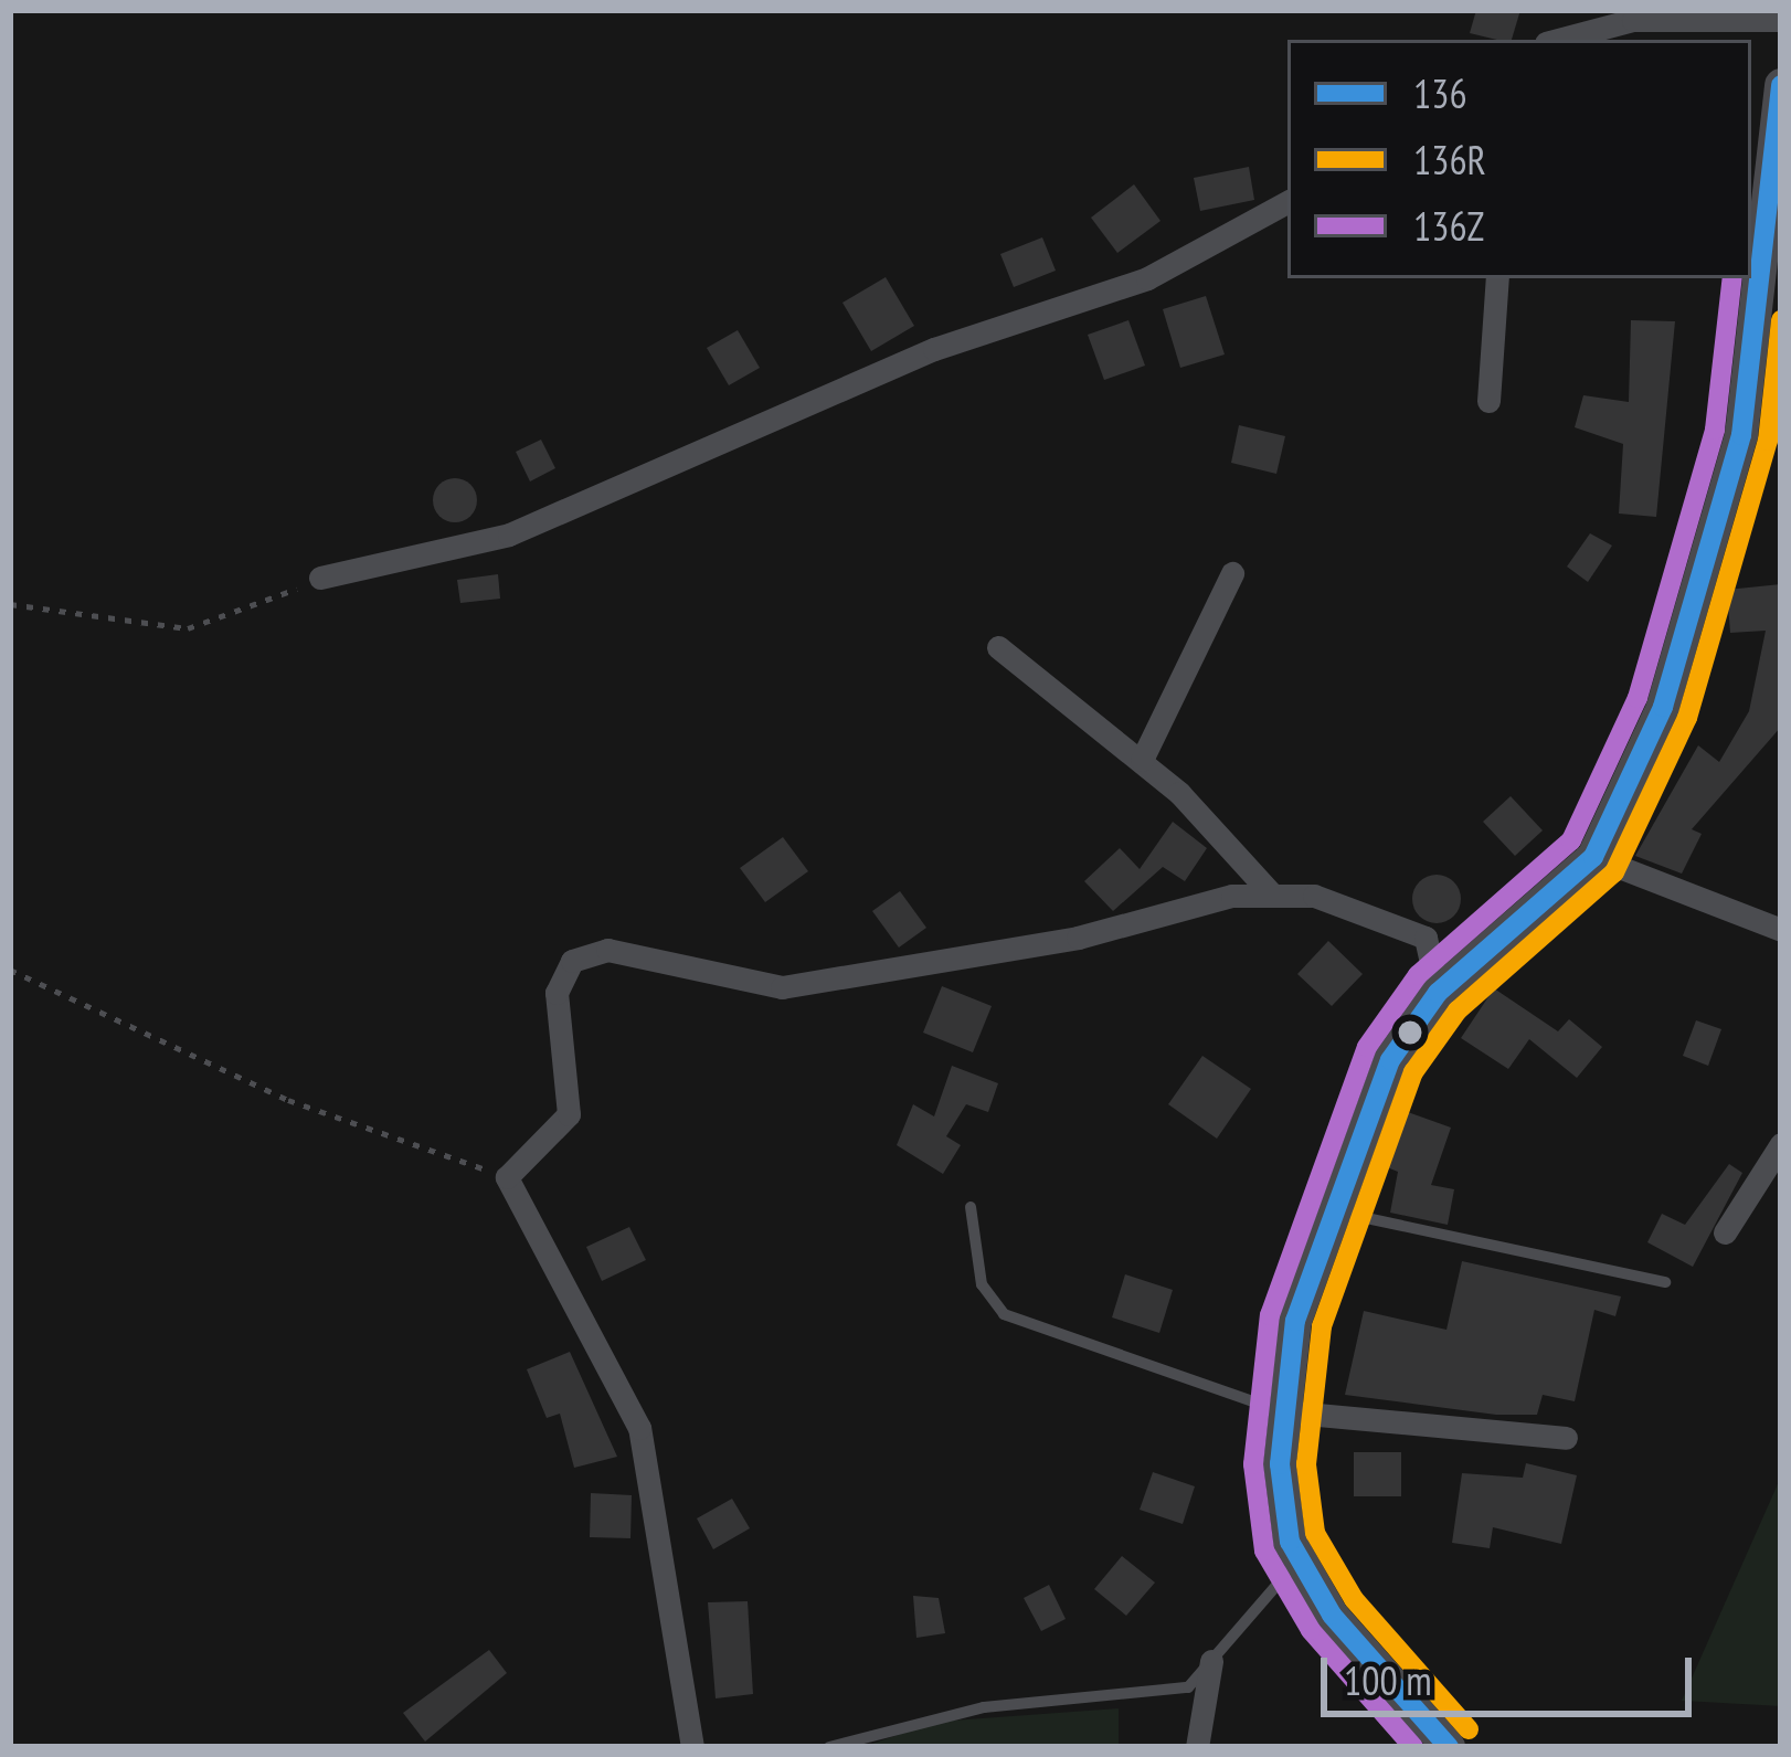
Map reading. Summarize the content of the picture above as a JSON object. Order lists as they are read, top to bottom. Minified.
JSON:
{"lines":["transit line 136","transit line 136Z","transit line 136R"],"legend":["136","136R","136Z"],"scale_bar":"100 m"}
